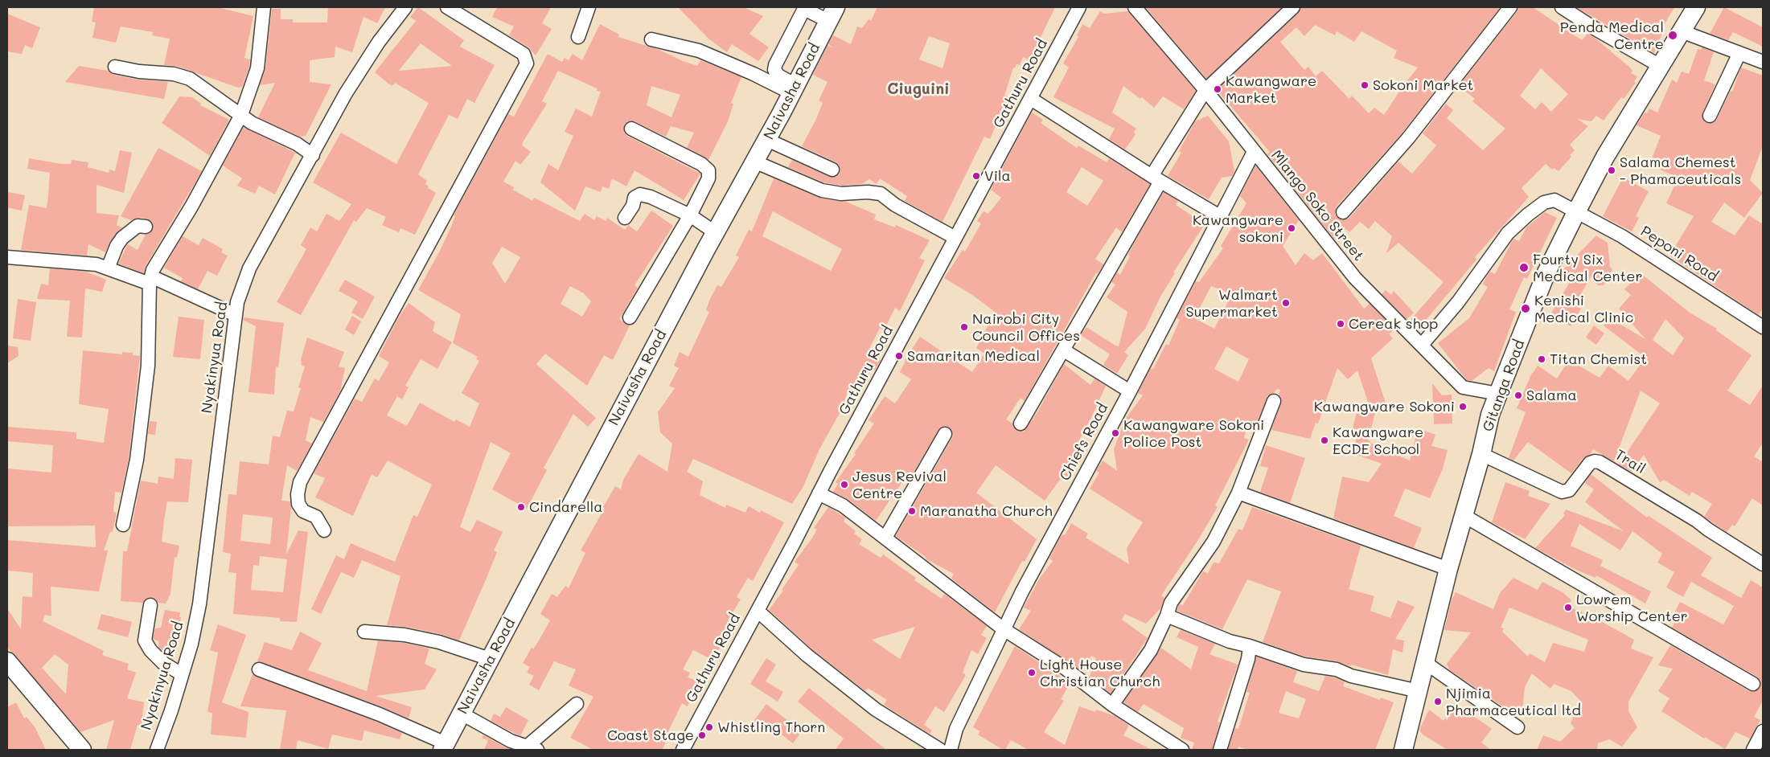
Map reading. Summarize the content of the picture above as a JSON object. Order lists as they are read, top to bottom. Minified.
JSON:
{"streets":{"main road":["Naivasha Road","Gitanga Road"],"street":["Gathuru Road","Mlango Soko Street","Peponi Road","Nyakinyua Road","Chiefs Road","Trail"]},"crossings":[["Mlango Soko Street","Peponi Road"],["Mlango Soko Street","Gitanga Road"],["Mlango Soko Street","Chiefs Road"],["Peponi Road","Gitanga Road"],["Gitanga Road","Trail"]],"districts":["Ciuguini"],"places":["Penda Medical Centre","Sokoni Market","Kawangware Market","Salama Chemest - Phamaceuticals","Vila","Kawangware sokoni","Fourty Six Medical Center","Walmart Supermarket","Kenishi Medical Clinic","Cereak shop","Nairobi City Council Offices","Samaritan Medical","Titan Chemist","Salama","Kawangware Sokoni","Kawangware Sokoni Police Post","Kawangware ECDE School","Jesus Revival Centre","Cindarella","Maranatha Church","Lowrem Worship Center","Light House Christian Church","Njimia Pharmaceutical ltd","Whistling Thorn","Coast Stage"]}
